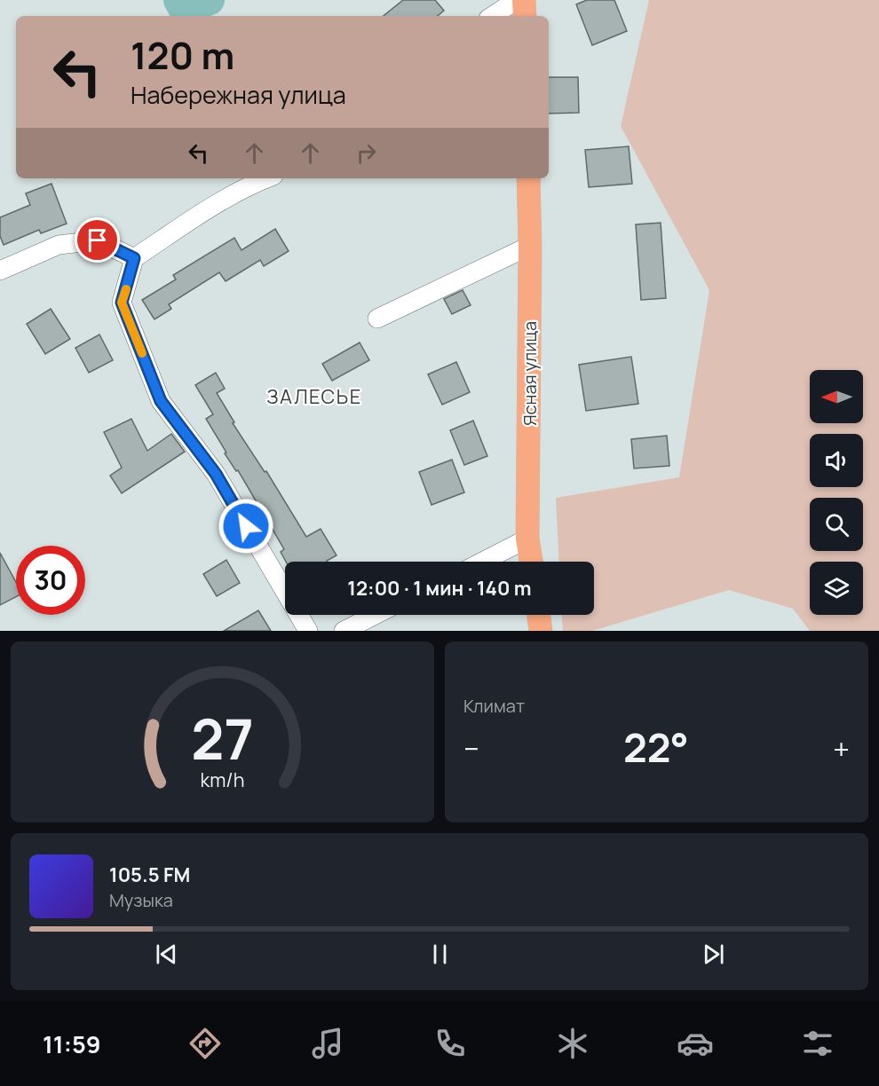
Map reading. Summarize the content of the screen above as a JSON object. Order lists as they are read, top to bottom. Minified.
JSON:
{"streets":{"main road":["Ясная улица"]},"districts":["ЗАЛЕСЬЕ"],"north":"left","page":{"turn":["120 m","Набережная улица"],"limit":"30","trip":"12:00 · 1 мин · 140 m","tile":"Климат","heat":["−","22°","+"],"song":["105.5 FM","Музыка"],"tabs":"11:59","gauge":["27","km/h"]}}
